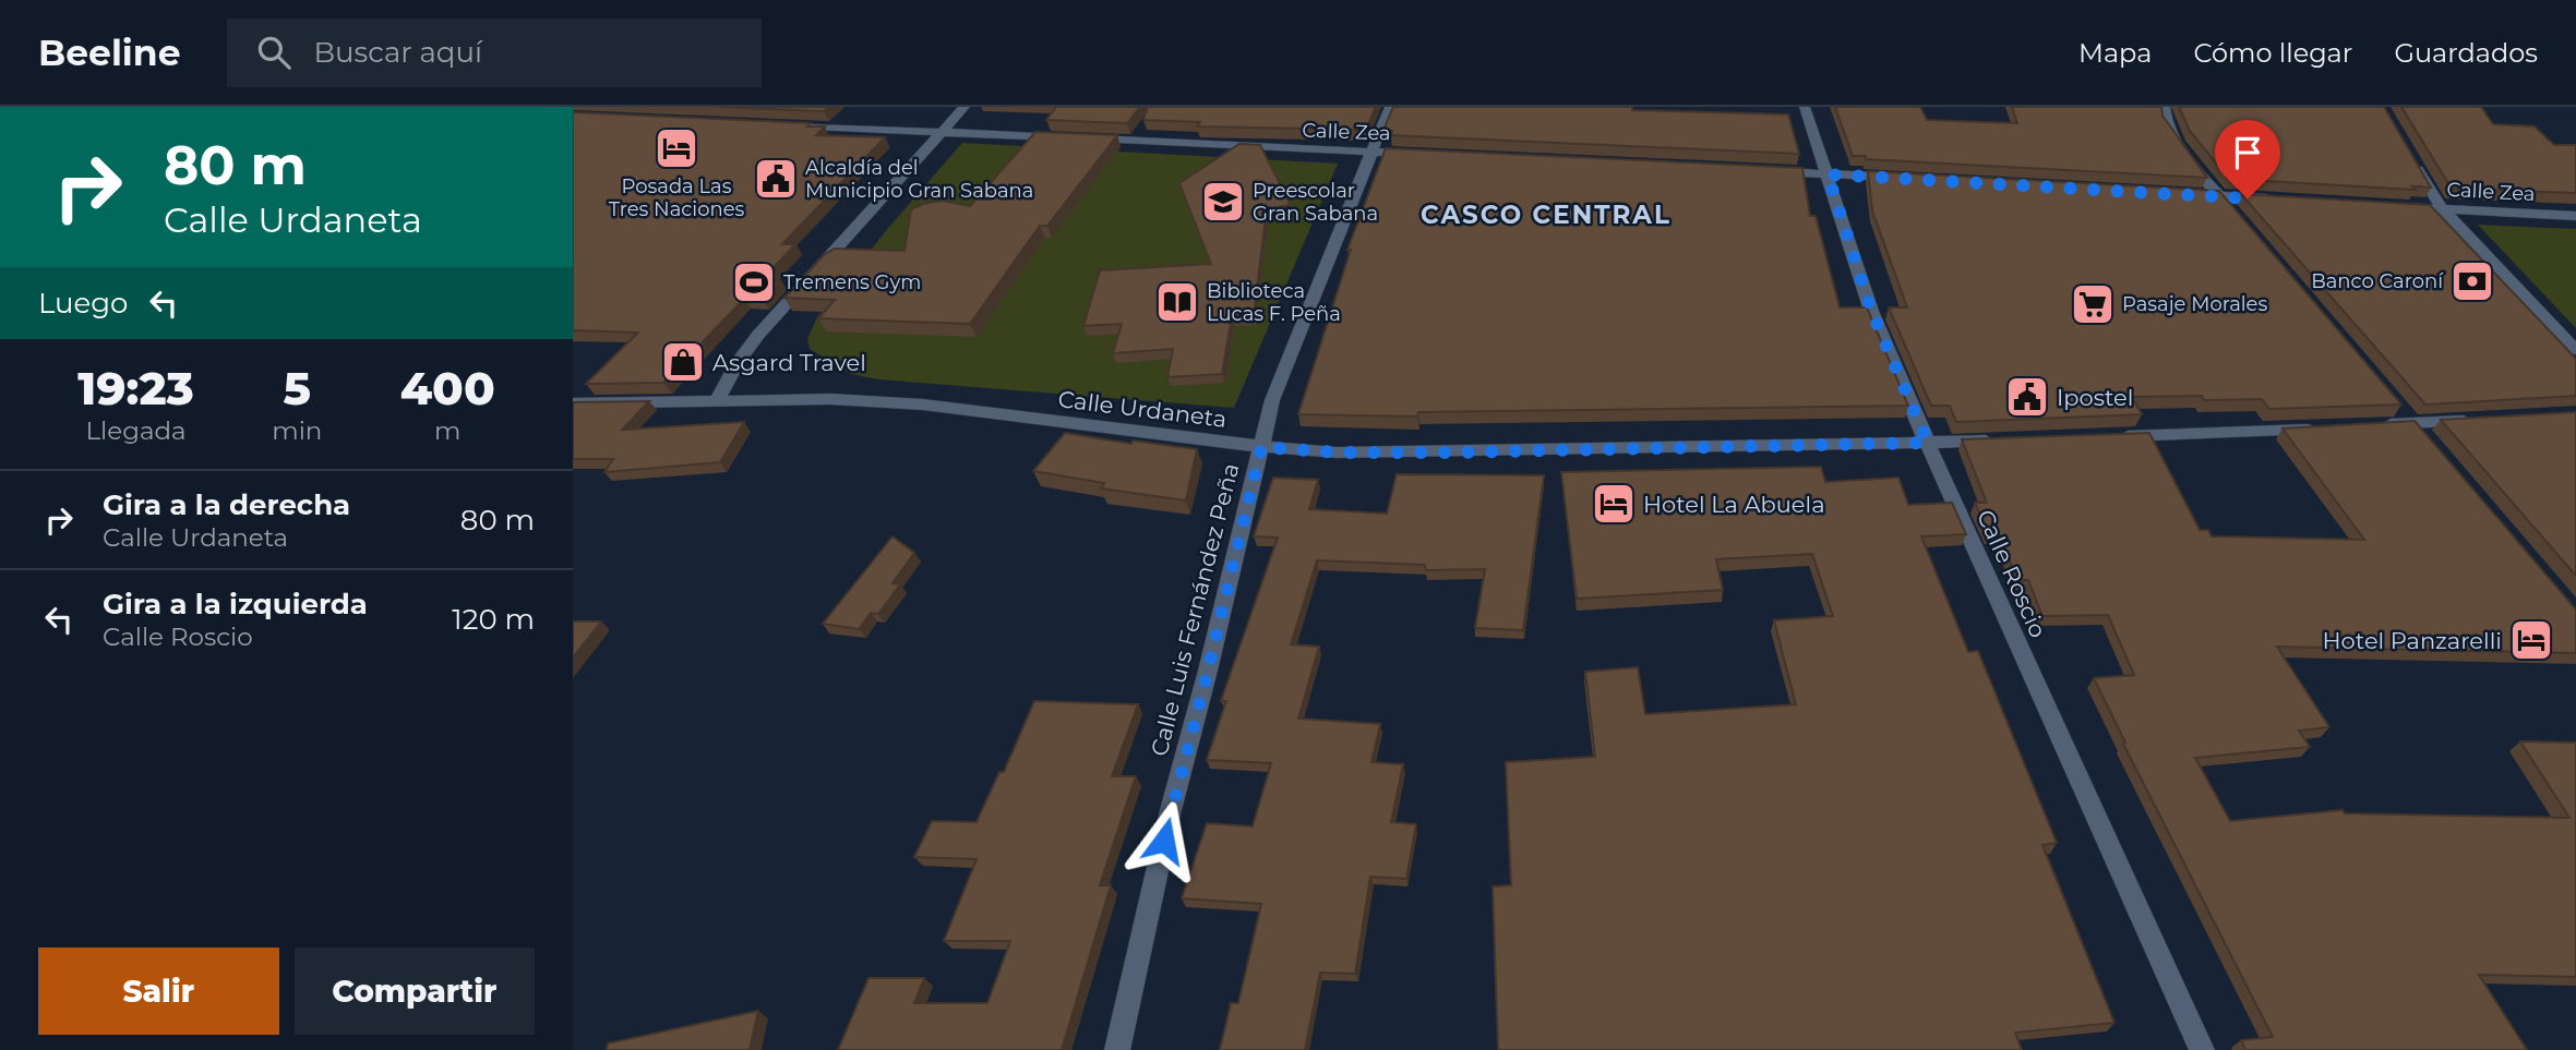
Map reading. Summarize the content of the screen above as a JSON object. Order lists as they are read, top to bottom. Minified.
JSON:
{"streets":{"street":["Calle Zea","Calle Urdaneta","Calle Roscio","Calle Luis Fernández Peña"]},"crossings":[["Calle Zea","Calle Luis Fernández Peña"],["Calle Urdaneta","Calle Roscio"],["Calle Urdaneta","Calle Luis Fernández Peña"]],"districts":["CASCO CENTRAL"],"places":{"hotel":["Posada Las Tres Naciones","Hotel La Abuela","Hotel Panzarelli"],"public building":["Alcaldía del Municipio Gran Sabana","Ipostel"],"school or university":["Preescolar Gran Sabana"],"bank":["Banco Caroní"],"sports":["Tremens Gym"],"library":["Biblioteca Lucas F. Peña"],"supermarket":["Pasaje Morales"],"shop":["Asgard Travel"]},"page":{"header":"Beeline","search":"Buscar aquí","nav":["Mapa","Cómo llegar","Guardados"],"turn":["80 m","Calle Urdaneta"],"then":"Luego","eta":["19:23","Llegada","5","min","400","m"],"list":[{"name":"Gira a la derecha","note":"Calle Urdaneta","value":"80 m"},{"name":"Gira a la izquierda","note":"Calle Roscio","value":"120 m"}],"buttons":["Salir","Compartir"]}}
